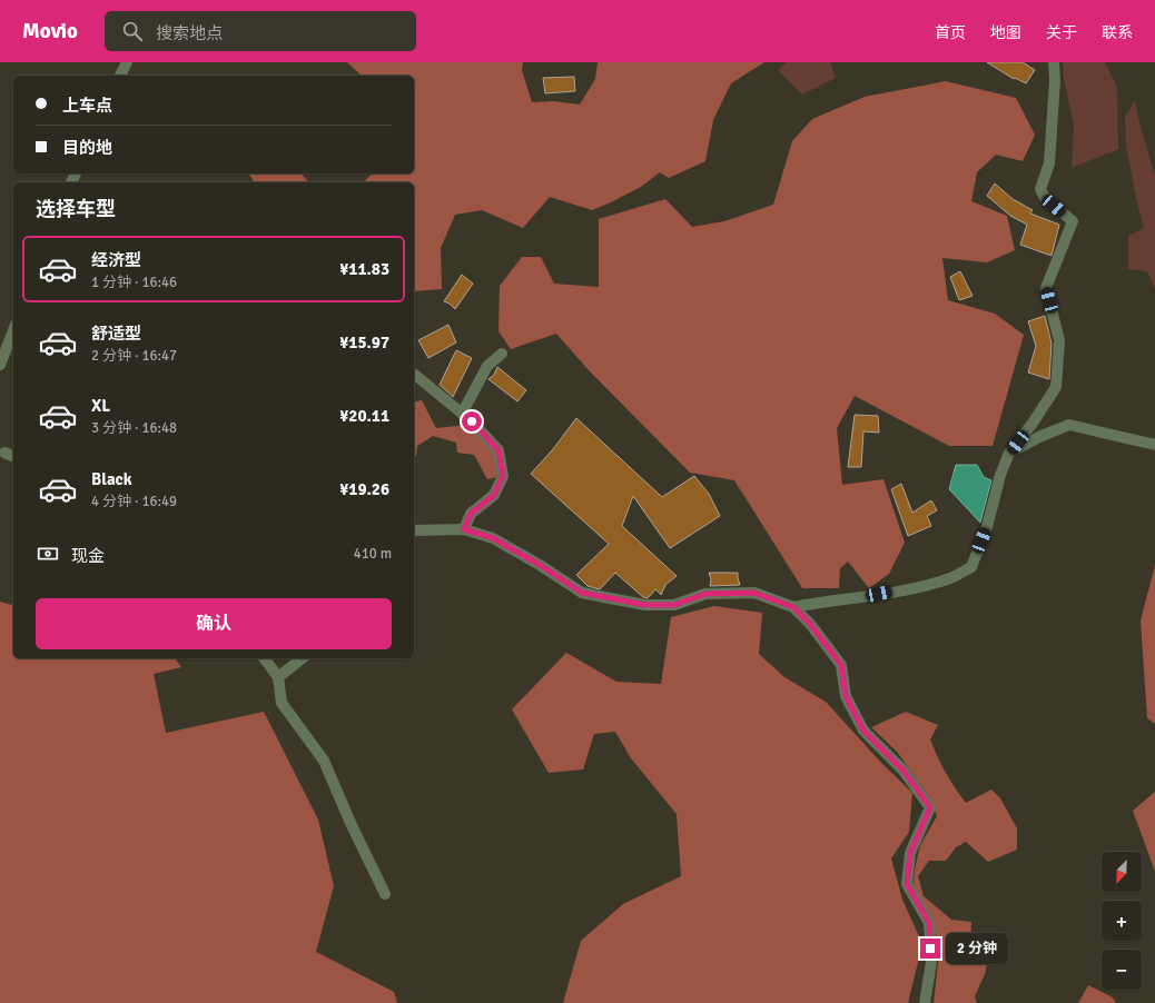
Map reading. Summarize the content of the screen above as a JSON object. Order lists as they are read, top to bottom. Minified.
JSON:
{"north":"bottom left","page":{"header":"Movio","search":"搜索地点","nav":["首页","地图","关于","联系"],"banner":["上车点","目的地"],"heading":"选择车型","list":[{"name":"经济型","note":"1 分钟 · 16:46","value":"¥11.83"},{"name":"舒适型","note":"2 分钟 · 16:47","value":"¥15.97"},{"name":"XL","note":"3 分钟 · 16:48","value":"¥20.11"},{"name":"Black","note":"4 分钟 · 16:49","value":"¥19.26"}],"pay":["现金","410 m"],"buttons":"确认","map_buttons":["+","−"],"bubble":"2 分钟"}}
